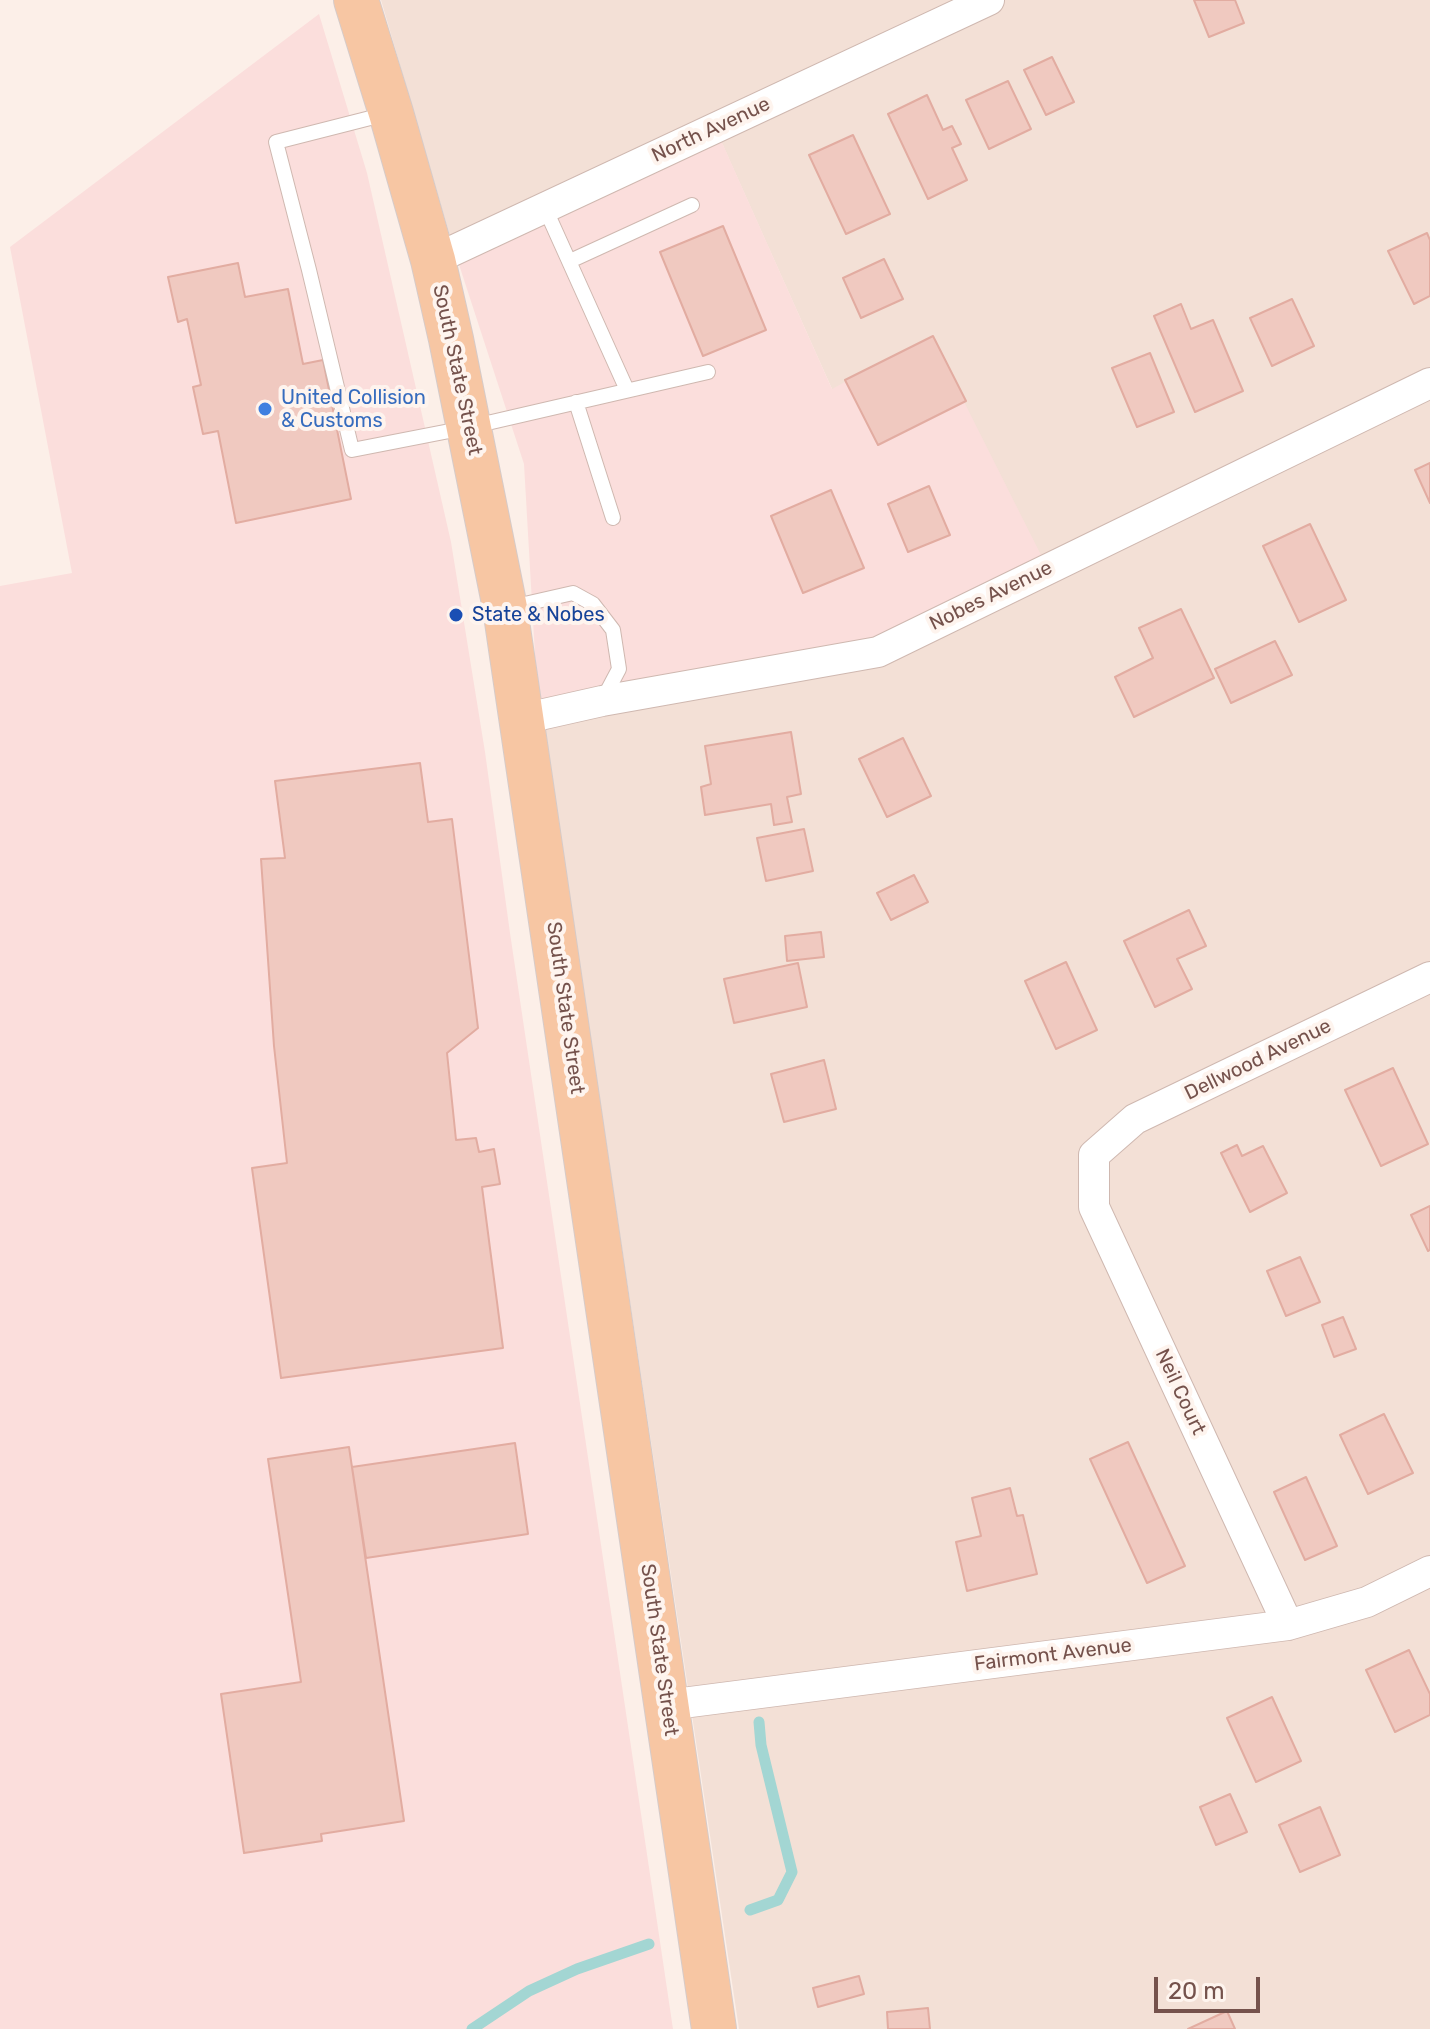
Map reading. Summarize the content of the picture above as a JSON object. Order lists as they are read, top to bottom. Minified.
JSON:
{"streets":{"main road":["South State Street"],"street":["North Avenue","Nobes Avenue","Dellwood Avenue","Neil Court","Fairmont Avenue"]},"crossings":[["North Avenue","South State Street"],["South State Street","Nobes Avenue"],["South State Street","Fairmont Avenue"],["Dellwood Avenue","Neil Court"],["Neil Court","Fairmont Avenue"]],"places":["United Collision & Customs","State & Nobes"],"scale_bar":"20 m"}
